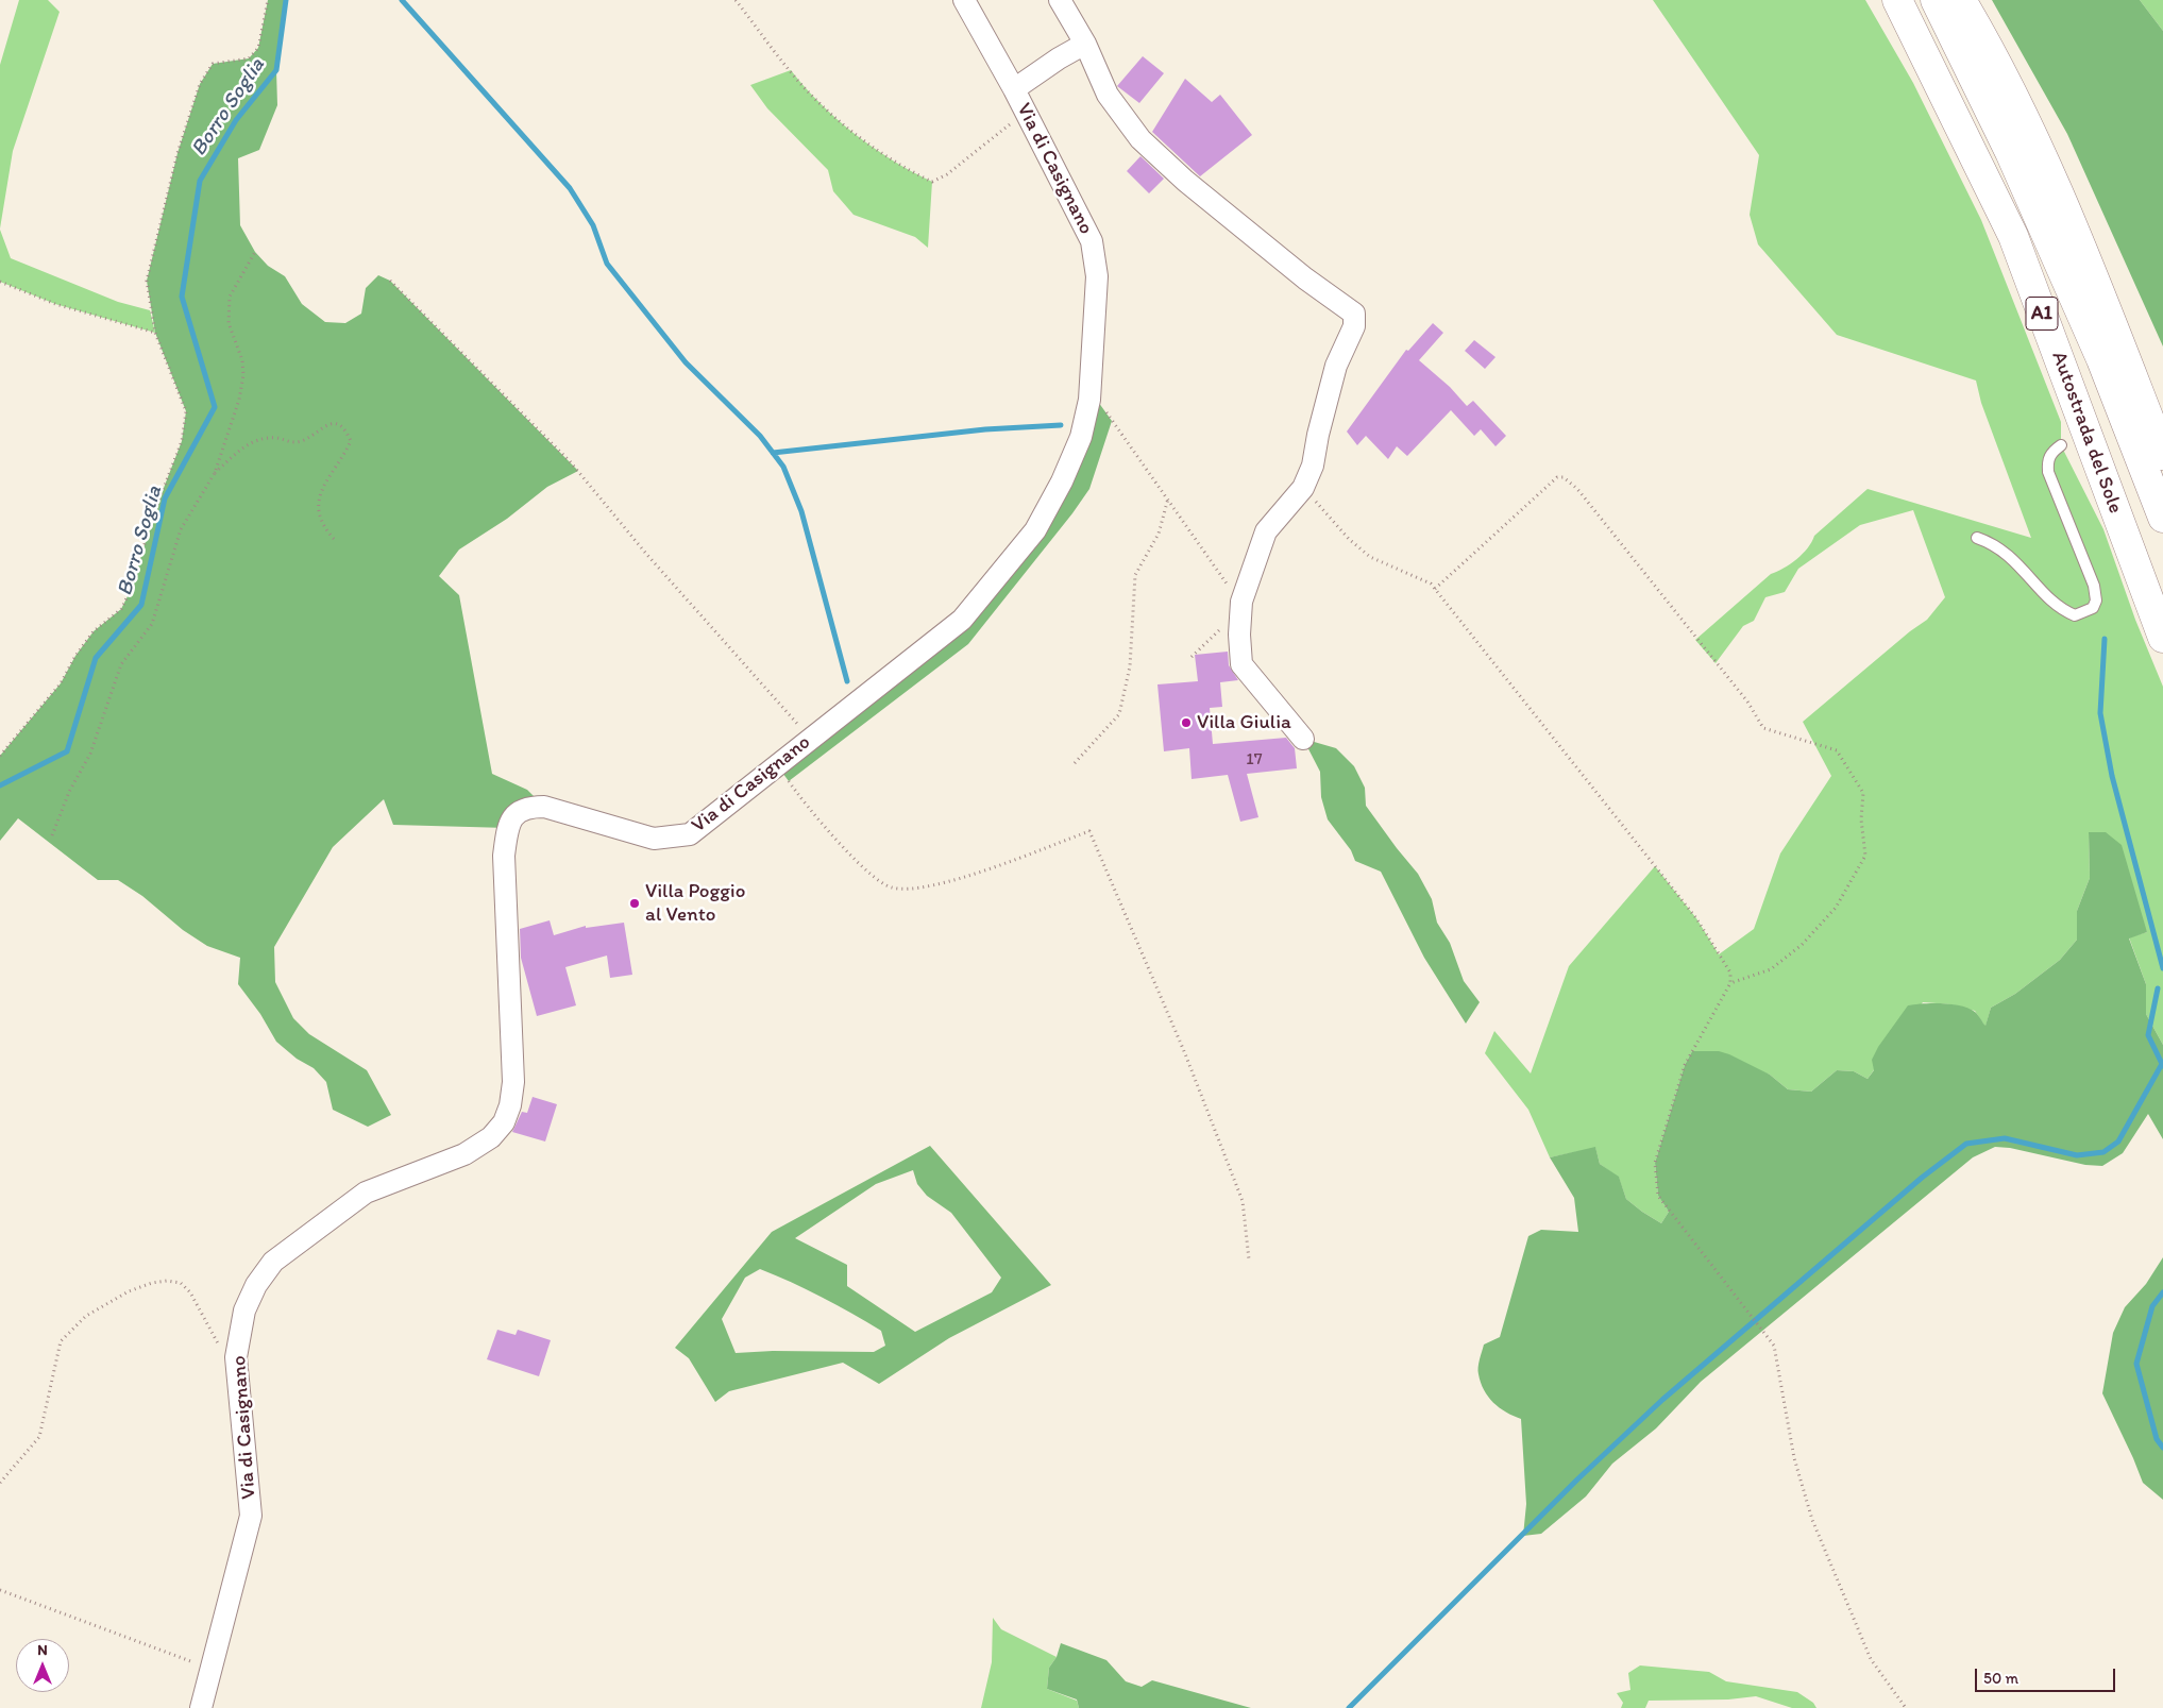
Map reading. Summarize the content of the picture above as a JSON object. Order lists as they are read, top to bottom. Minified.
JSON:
{"streets":{"highway":["A1","Autostrada del Sole"],"street":["Via di Casignano"]},"water":["Borro Soglia"],"places":["Villa Giulia","Villa Poggio al Vento"],"house_numbers":["17"],"scale_bar":"50 m","north":"top"}
